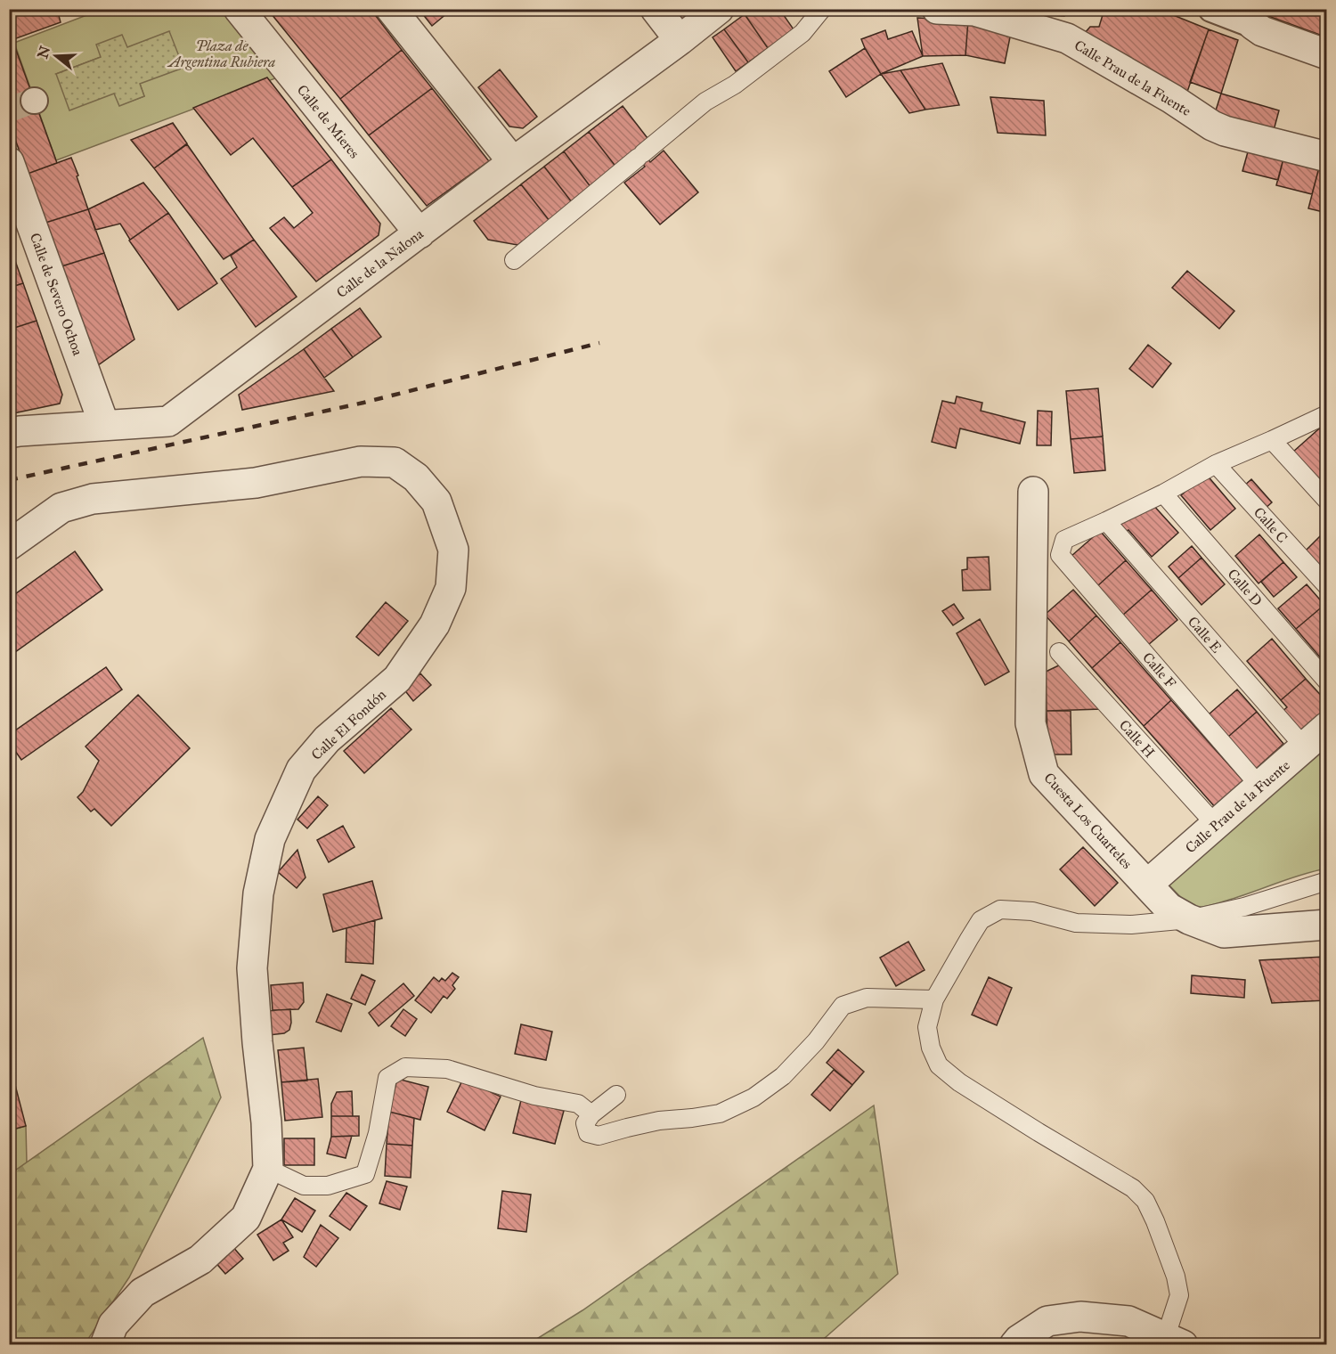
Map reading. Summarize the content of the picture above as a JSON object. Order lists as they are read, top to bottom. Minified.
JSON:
{"streets":{"street":["Calle Prau de la Fuente","Calle de Mieres","Calle de la Nalona","Calle de Severo Ochoa","Calle El Fondón","Cuesta Los Cuarteles"],"lane":["Calle C","Calle D","Calle E","Calle F","Calle H"]},"crossings":[["Calle Prau de la Fuente","Calle E"],["Calle Prau de la Fuente","Calle F"],["Calle Prau de la Fuente","Calle H"],["Calle Prau de la Fuente","Cuesta Los Cuarteles"],["Calle de Mieres","Calle de la Nalona"],["Calle de la Nalona","Calle de Severo Ochoa"],["Calle E","Calle F"]],"parks":["Plaza de Argentina Rubiera"],"north":"left"}
